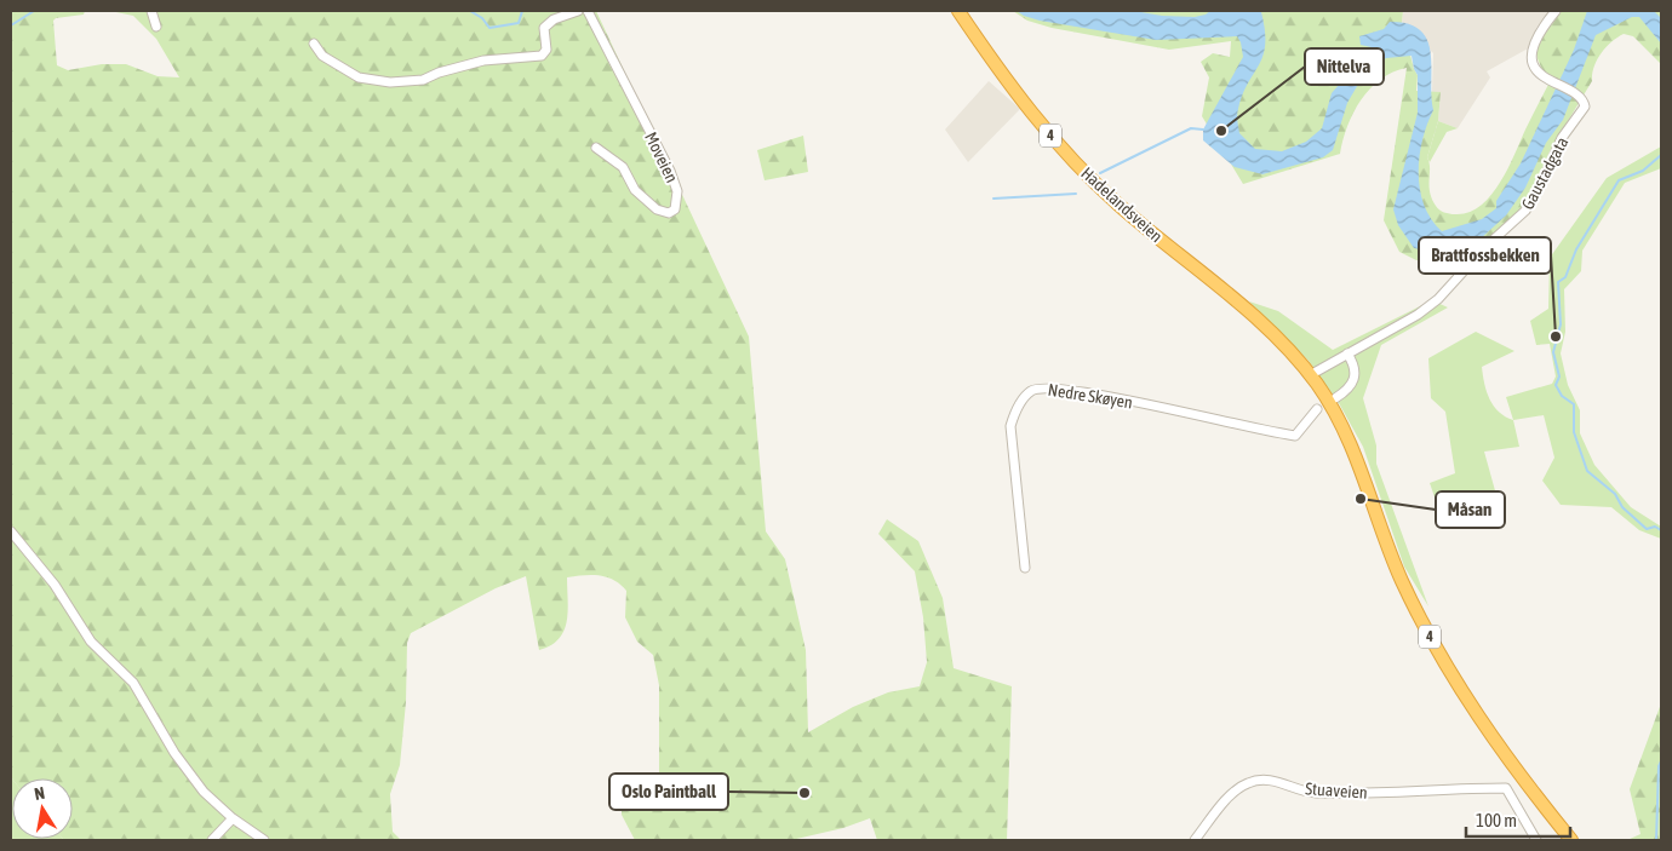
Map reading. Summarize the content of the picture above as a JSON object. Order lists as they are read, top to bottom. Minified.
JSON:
{"streets":{"highway":["4","Hadelandsveien"],"street":["Moveien","Gaustadgata","Nedre Skøyen","Stuaveien"]},"crossings":[["4","Gaustadgata"],["4","Hadelandsveien"],["Gaustadgata","Hadelandsveien"]],"places":["Nittelva","Brattfossbekken","Måsan","Oslo Paintball"],"scale_bar":"100 m","north":"top"}
